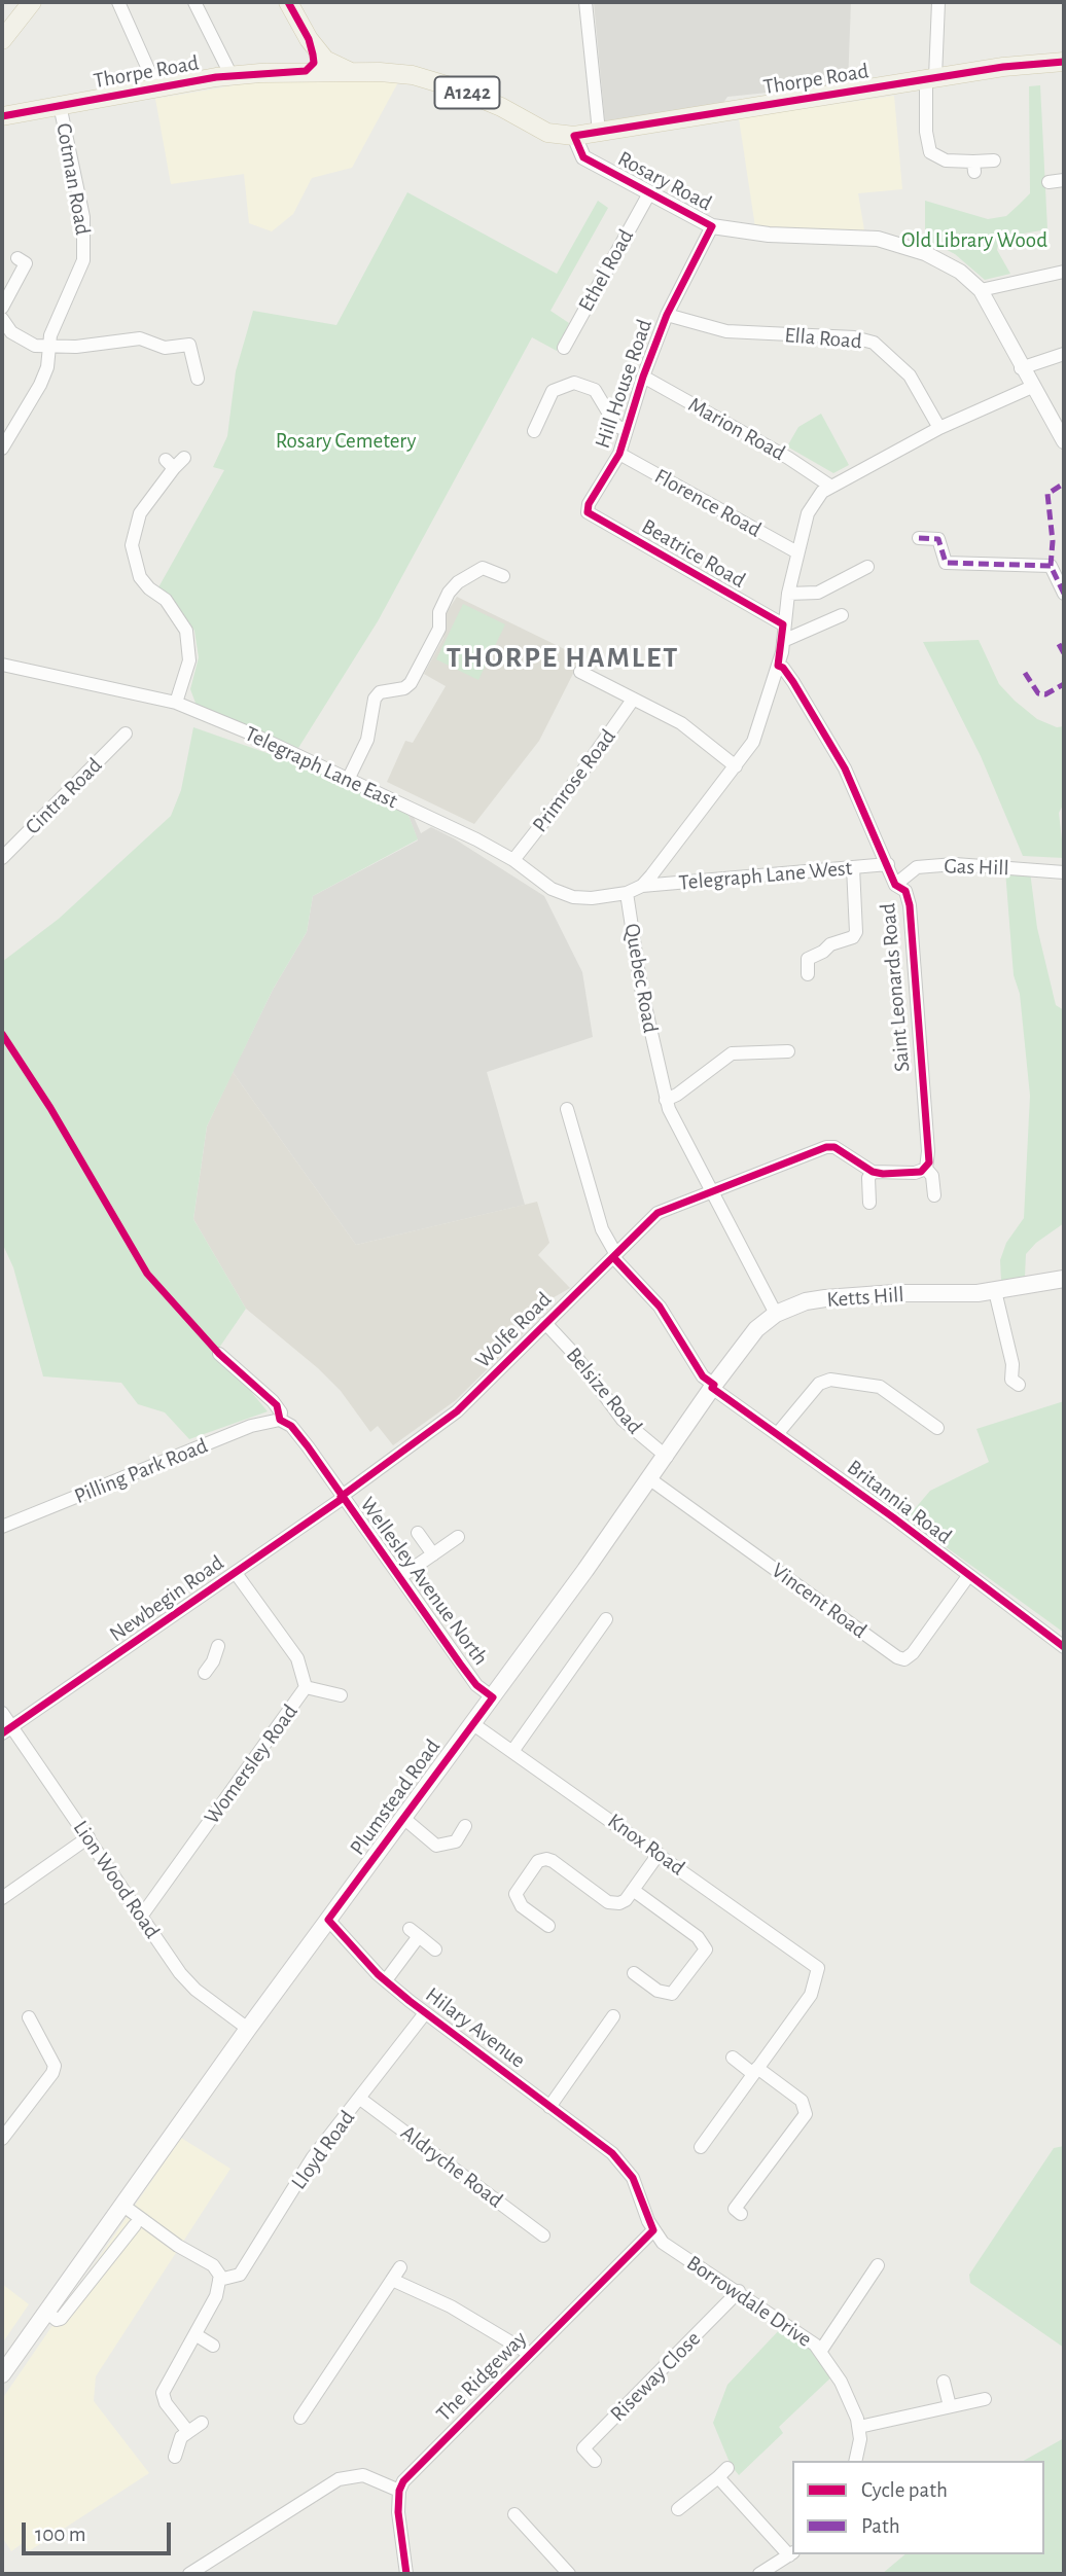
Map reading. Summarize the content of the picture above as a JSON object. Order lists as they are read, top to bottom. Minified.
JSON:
{"streets":{"main road":["Thorpe Road","A1242","Ketts Hill","Plumstead Road"],"street":["Cotman Road","Rosary Road","Ethel Road","Ella Road","Hill House Road","Marion Road","Florence Road","Beatrice Road","Telegraph Lane East","Primrose Road","Cintra Road","Gas Hill","Telegraph Lane West","Quebec Road","Saint Leonards Road","Wolfe Road","Belsize Road","Pilling Park Road","Britannia Road","Wellesley Avenue North","Newbegin Road","Vincent Road","Womersley Road","Knox Road","Lion Wood Road","Hilary Avenue","Lloyd Road","Aldryche Road","Borrowdale Drive","The Ridgeway","Riseway Close"]},"crossings":[["Thorpe Road","A1242"],["Thorpe Road","Cotman Road"],["Thorpe Road","Rosary Road"],["Rosary Road","Ethel Road"],["Rosary Road","Hill House Road"],["Ella Road","Hill House Road"],["Hill House Road","Marion Road"],["Hill House Road","Florence Road"],["Hill House Road","Beatrice Road"],["Telegraph Lane East","Primrose Road"],["Telegraph Lane East","Quebec Road"],["Gas Hill","Saint Leonards Road"],["Telegraph Lane West","Quebec Road"],["Telegraph Lane West","Saint Leonards Road"],["Quebec Road","Saint Leonards Road"],["Quebec Road","Ketts Hill"],["Quebec Road","Wolfe Road"],["Ketts Hill","Britannia Road"],["Ketts Hill","Plumstead Road"],["Wolfe Road","Belsize Road"],["Wolfe Road","Britannia Road"],["Wolfe Road","Wellesley Avenue North"],["Wolfe Road","Newbegin Road"],["Belsize Road","Plumstead Road"],["Pilling Park Road","Wellesley Avenue North"],["Britannia Road","Vincent Road"],["Britannia Road","Plumstead Road"],["Wellesley Avenue North","Newbegin Road"],["Wellesley Avenue North","Plumstead Road"],["Newbegin Road","Womersley Road"],["Newbegin Road","Lion Wood Road"],["Vincent Road","Plumstead Road"],["Womersley Road","Lion Wood Road"],["Plumstead Road","Knox Road"],["Plumstead Road","Lion Wood Road"],["Plumstead Road","Hilary Avenue"],["Hilary Avenue","Lloyd Road"],["Hilary Avenue","Borrowdale Drive"],["Lloyd Road","Aldryche Road"],["Borrowdale Drive","The Ridgeway"],["Borrowdale Drive","Riseway Close"]],"districts":["THORPE HAMLET"],"parks":["Old Library Wood","Rosary Cemetery"],"legend":["Cycle path","Path"],"scale_bar":"100 m"}
